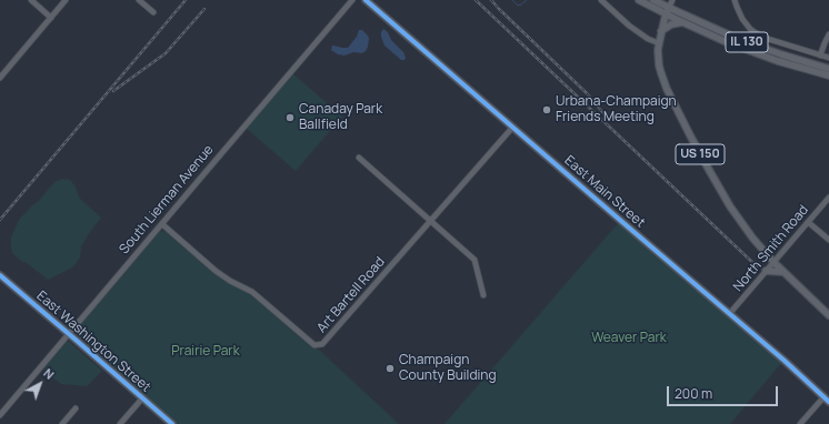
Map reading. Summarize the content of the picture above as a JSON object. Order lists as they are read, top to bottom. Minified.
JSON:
{"streets":{"main road":["IL 130","US 150","East Main Street","East Washington Street"],"street":["South Lierman Avenue","North Smith Road","Art Bartell Road"]},"crossings":[["IL 130","US 150"],["US 150","North Smith Road"],["East Main Street","North Smith Road"],["East Main Street","Art Bartell Road"],["South Lierman Avenue","Art Bartell Road"],["South Lierman Avenue","East Washington Street"]],"parks":["Weaver Park","Prairie Park"],"places":["Urbana-Champaign Friends Meeting","Canaday Park Ballfield","Champaign County Building"],"scale_bar":"200 m","north":"top right"}
